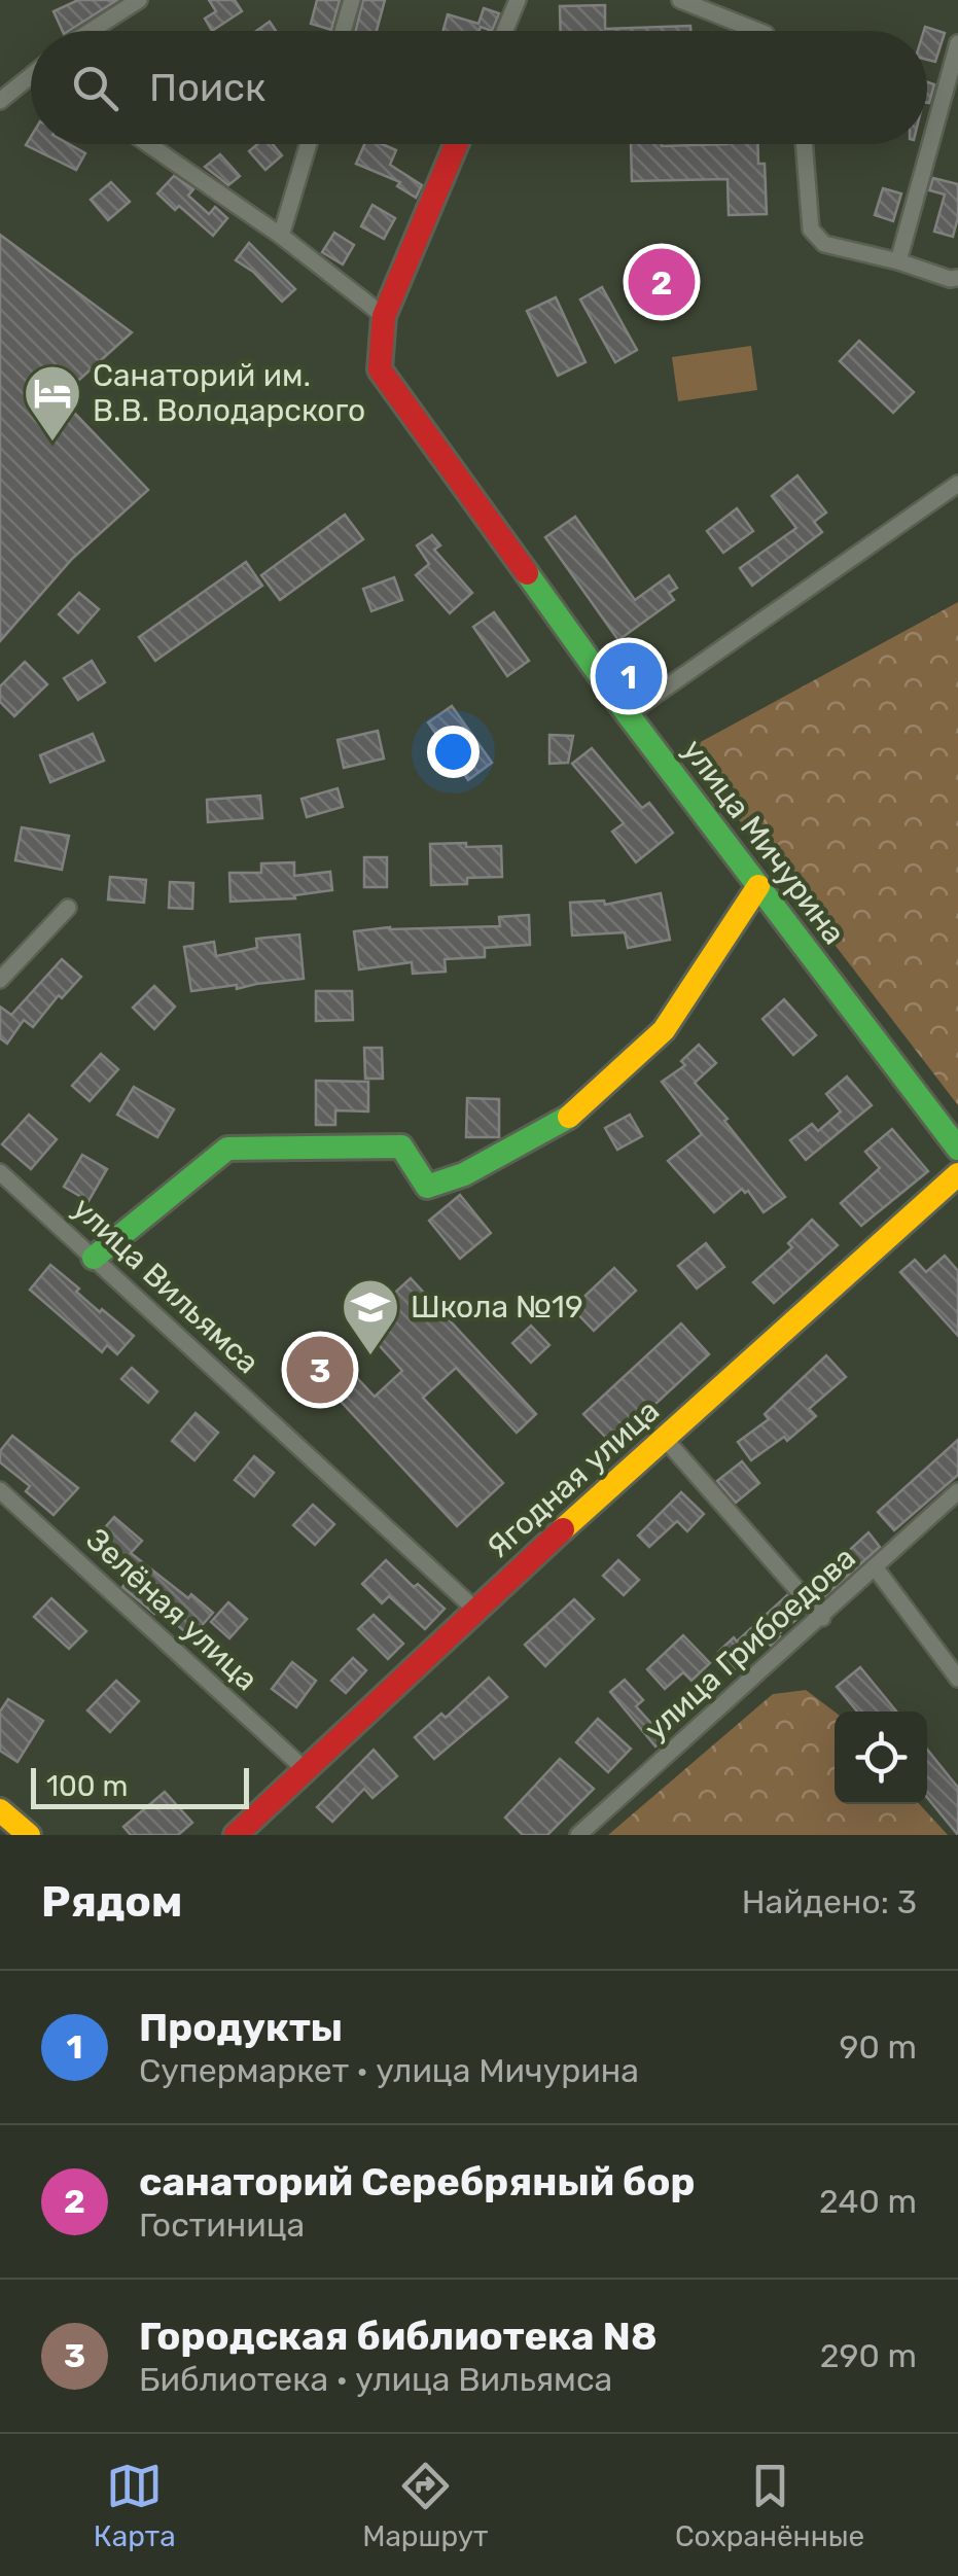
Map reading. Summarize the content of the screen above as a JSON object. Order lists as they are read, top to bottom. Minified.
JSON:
{"streets":{"street":["улица Мичурина","улица Вильямса","Ягодная улица","Зелёная улица","улица Грибоедова"]},"crossings":[["улица Вильямса","Ягодная улица"],["Ягодная улица","Зелёная улица"]],"places":{"hotel":["Санаторий им. В.В. Володарского"],"school or university":["Школа №19"]},"scale_bar":"100 m","page":{"search":"Поиск","pins":["2","1","3"],"scale":"100 m","heading":["Рядом","Найдено: 3"],"list":[{"mark":"1","name":"Продукты","note":"Супермаркет · улица Мичурина","value":"90 m"},{"mark":"2","name":"санаторий Серебряный бор","note":"Гостиница","value":"240 m"},{"mark":"3","name":"Городская библиотека N8","note":"Библиотека · улица Вильямса","value":"290 m"}],"nav":["Карта","Маршрут","Сохранённые"]}}
